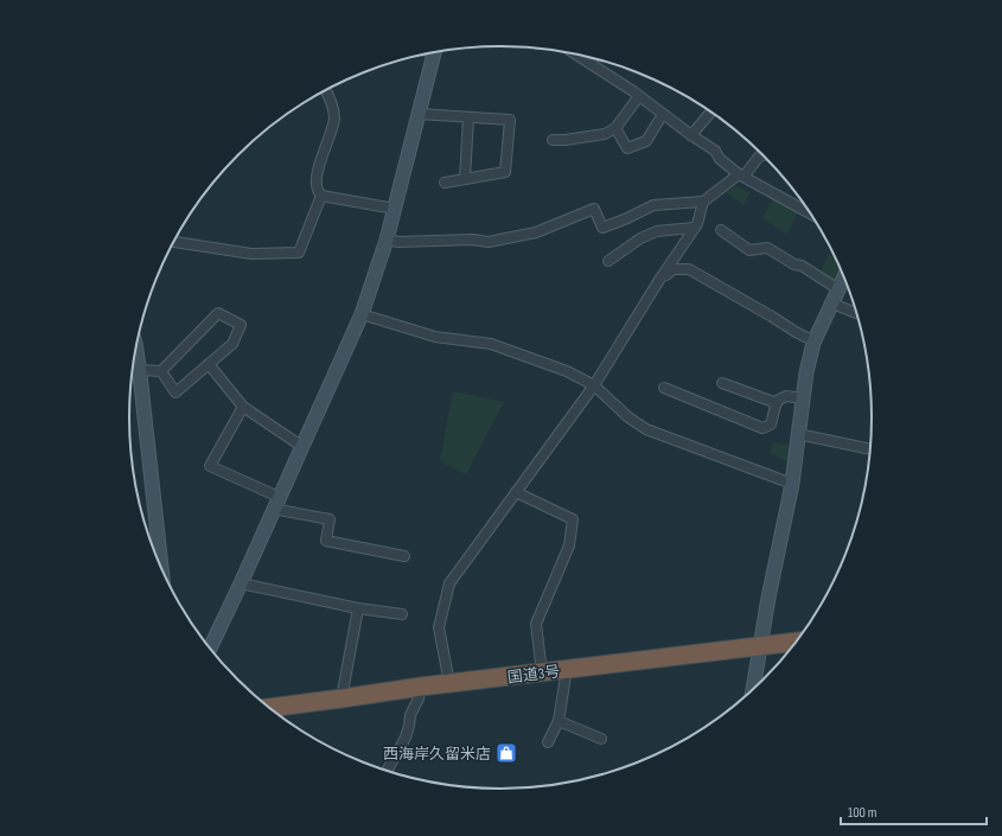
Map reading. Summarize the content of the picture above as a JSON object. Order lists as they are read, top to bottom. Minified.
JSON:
{"streets":{"highway":["国道3号"]},"places":{"shop":["西海岸久留米店"]},"scale_bar":"100 m"}
